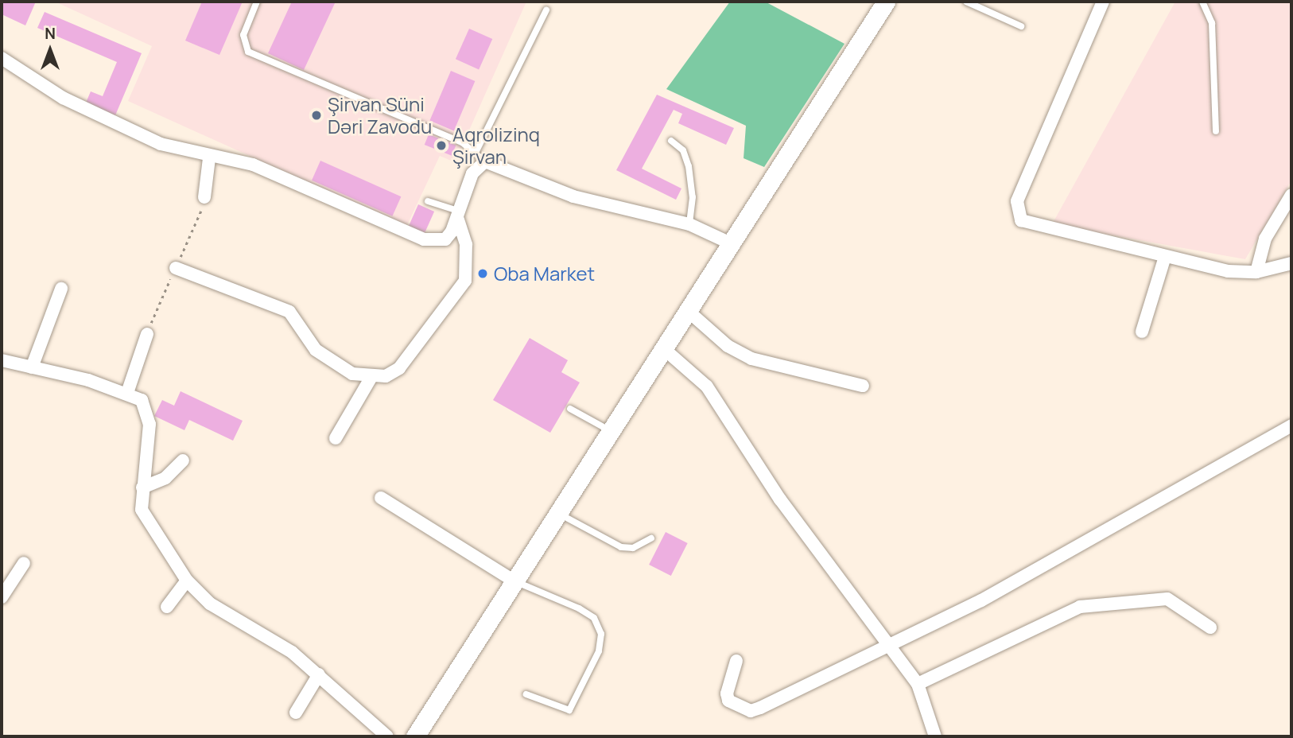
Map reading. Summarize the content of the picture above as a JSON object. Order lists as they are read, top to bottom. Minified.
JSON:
{"places":["Şirvan Süni Dəri Zavodu","Aqrolizinq Şirvan","Oba Market"],"north":"top"}
